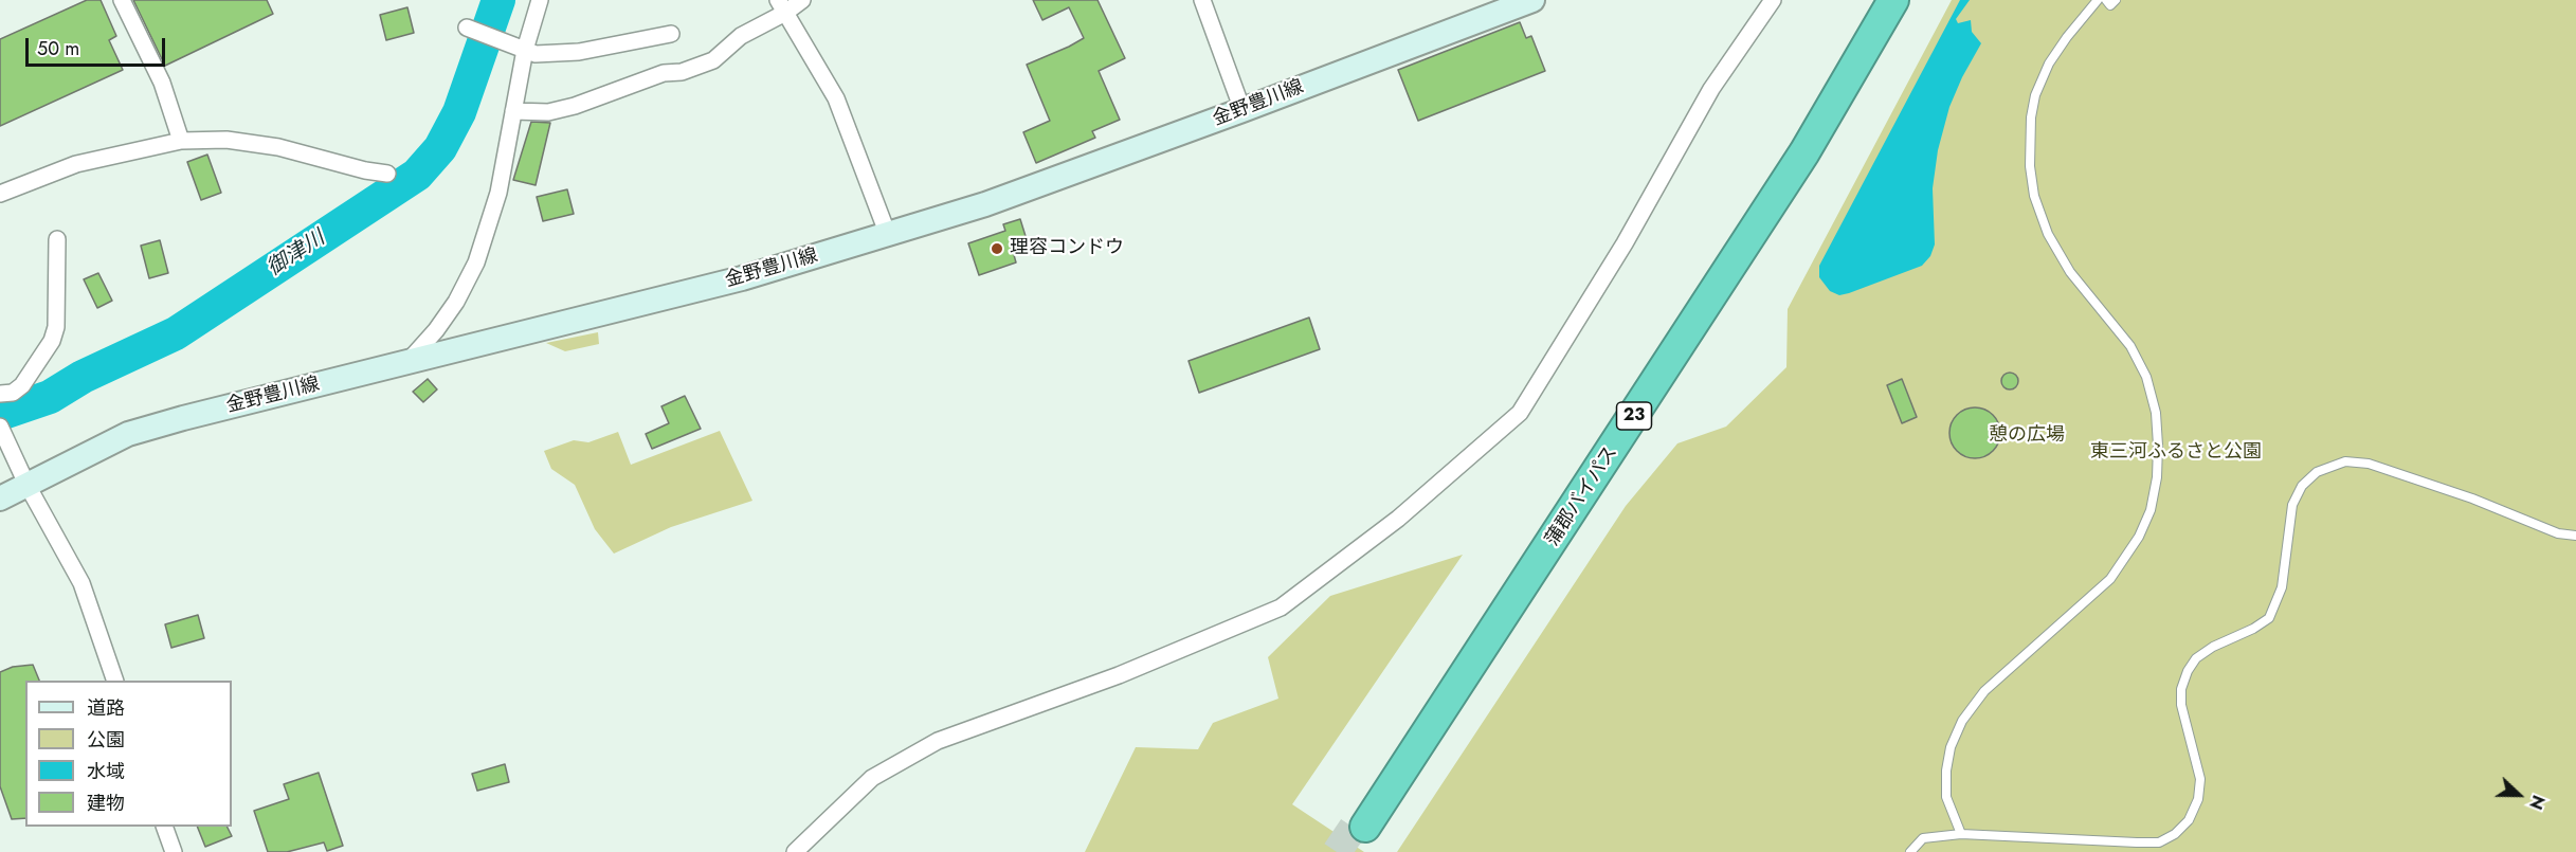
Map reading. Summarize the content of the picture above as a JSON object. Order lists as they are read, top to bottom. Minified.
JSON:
{"streets":{"highway":["23","蒲郡バイパス"],"main road":["金野豊川線"]},"water":["御津川"],"parks":["憩の広場","東三河ふるさと公園"],"places":["理容コンドウ"],"legend":["道路","公園","水域","建物"],"scale_bar":"50 m","north":"right"}
